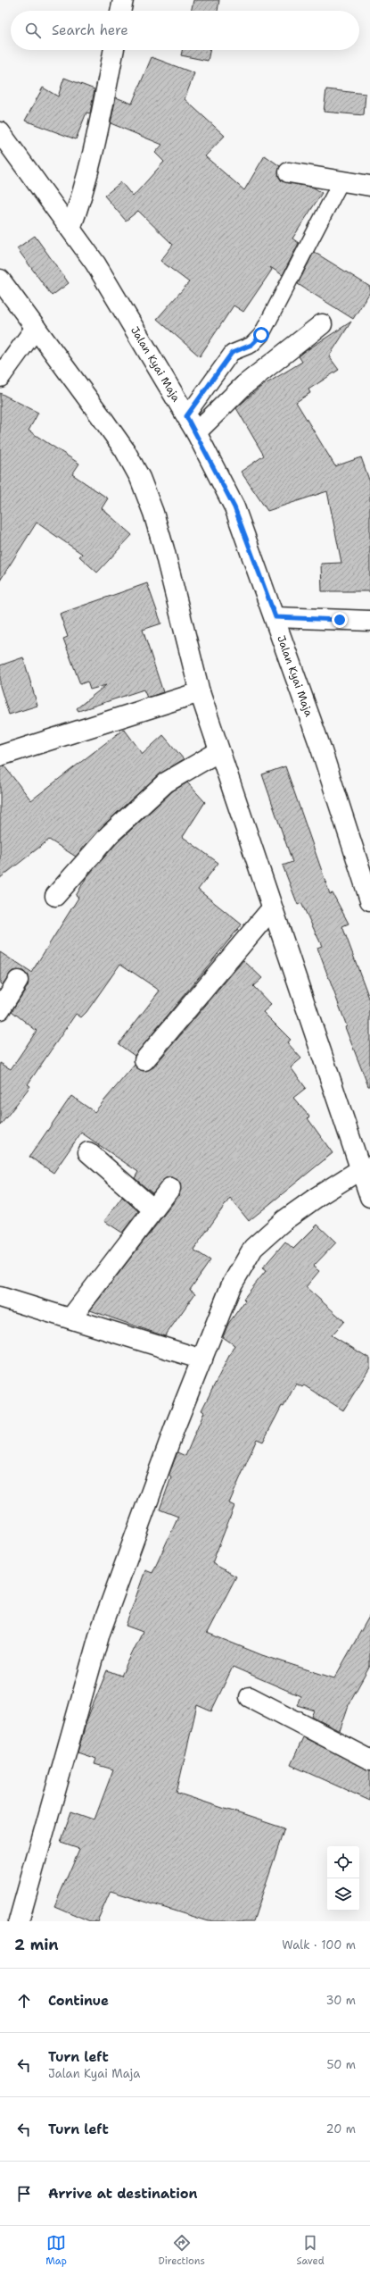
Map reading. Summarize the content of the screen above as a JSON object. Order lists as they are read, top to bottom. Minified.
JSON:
{"streets":{"street":["Jalan Kyai Maja"]},"page":{"search":"Search here","heading":["2 min","Walk · 100 m"],"list":[["Continue","30 m"],["Turn left","Jalan Kyai Maja","50 m"],["Turn left","20 m"],"Arrive at destination"],"nav":["Map","Directions","Saved"]}}
